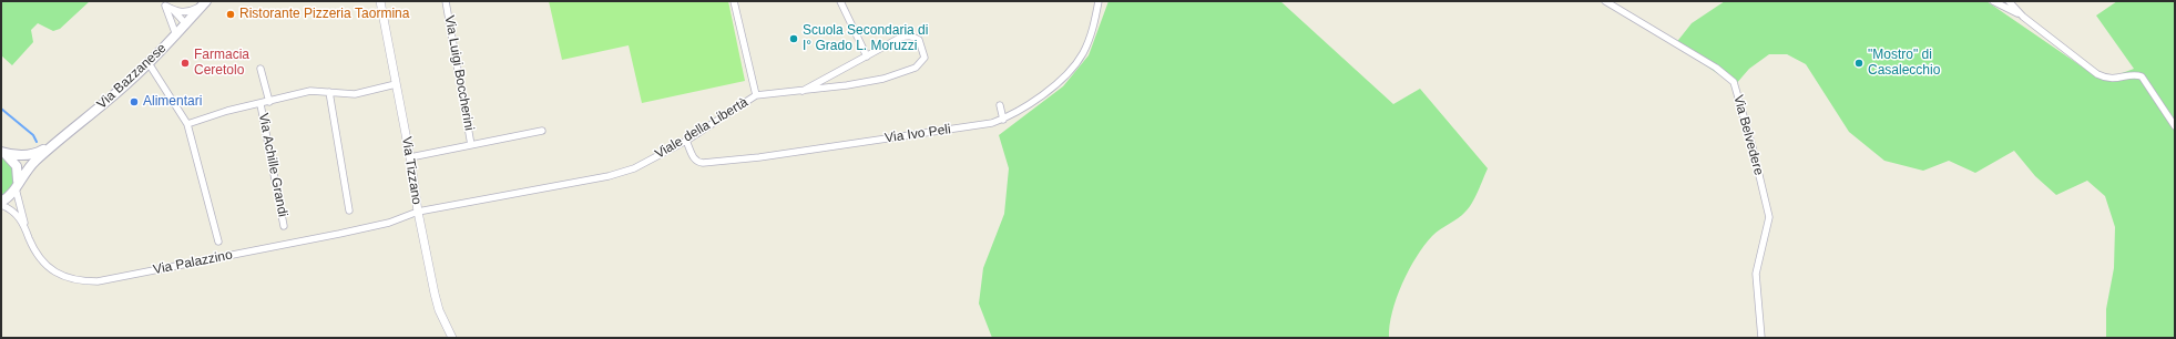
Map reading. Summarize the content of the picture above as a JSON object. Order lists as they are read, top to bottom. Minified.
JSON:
{"streets":{"main road":["Via Bazzanese"],"street":["Via Luigi Boccherini","Viale della Libertà","Via Ivo Peli","Via Belvedere","Via Achille Grandi","Via Tizzano","Via Palazzino"]},"crossings":[["Viale della Libertà","Via Ivo Peli"],["Viale della Libertà","Via Tizzano"],["Viale della Libertà","Via Palazzino"],["Via Tizzano","Via Palazzino"]],"places":["Ristorante Pizzeria Taormina","Scuola Secondaria di I° Grado L. Moruzzi","Farmacia Ceretolo","\"Mostro\" di Casalecchio","Alimentari"]}
